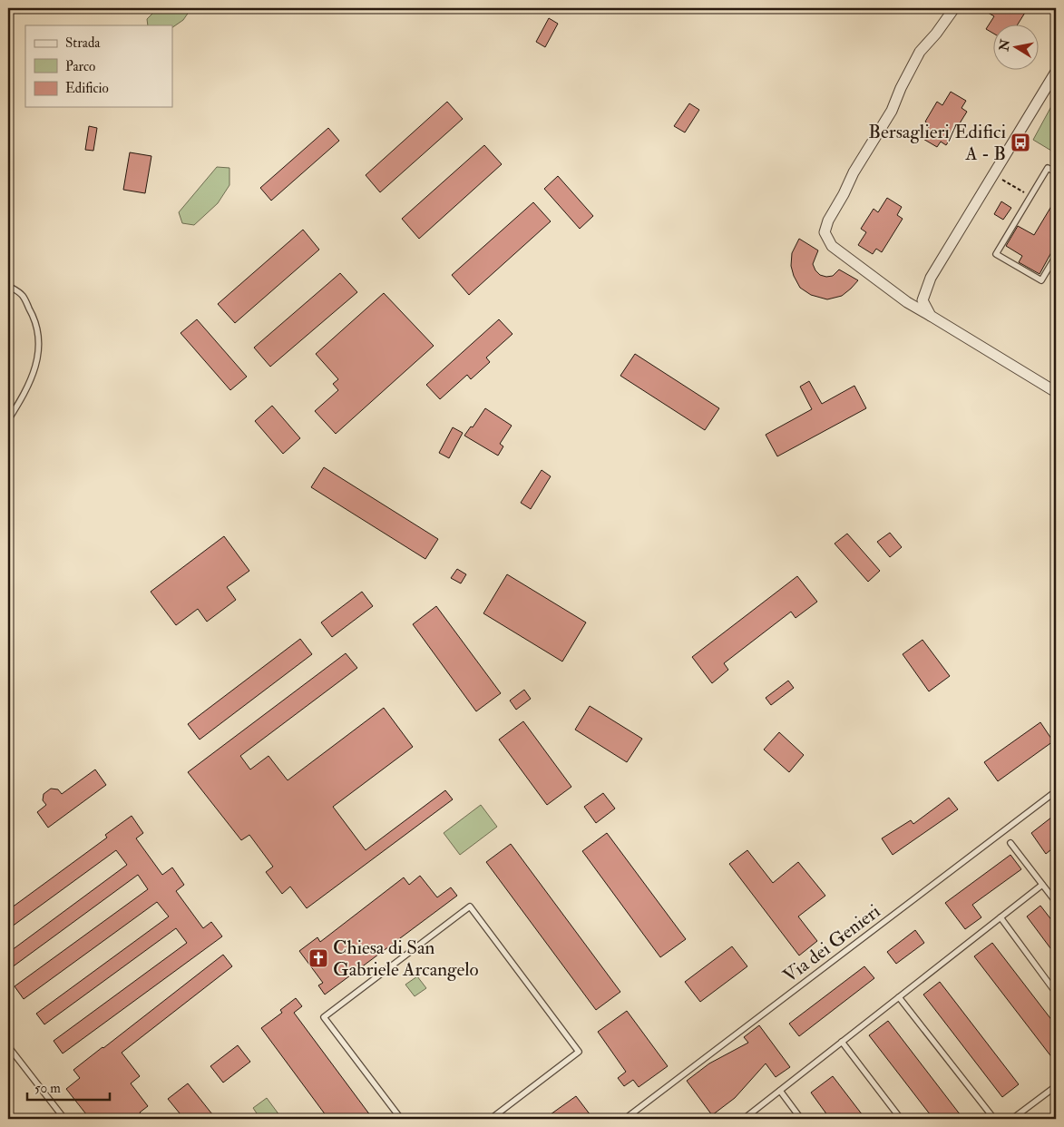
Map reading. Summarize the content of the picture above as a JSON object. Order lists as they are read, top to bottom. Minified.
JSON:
{"streets":{"lane":["Via dei Genieri"]},"places":{"bus stop":["Bersaglieri/Edifici A - B"],"church":["Chiesa di San Gabriele Arcangelo"]},"legend":["Strada","Parco","Edificio"],"scale_bar":"50 m","north":"left"}
